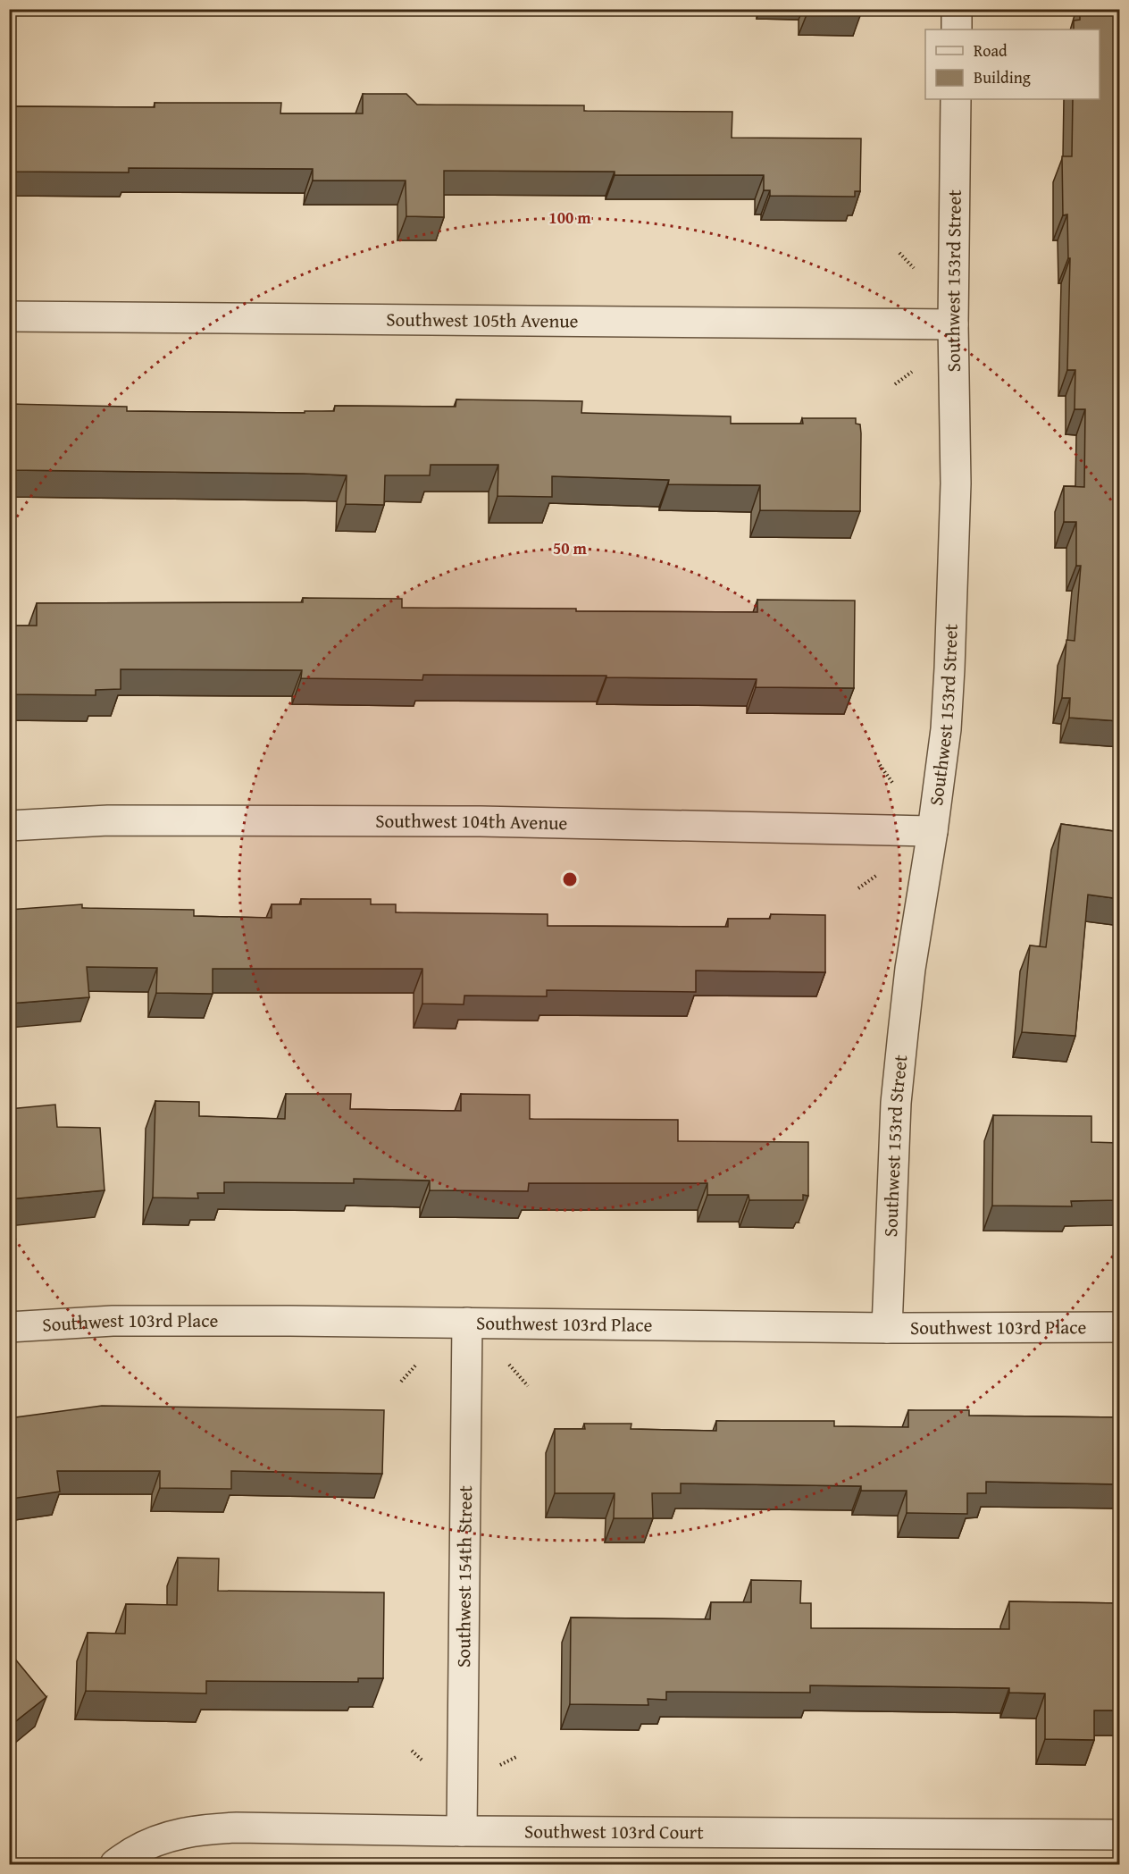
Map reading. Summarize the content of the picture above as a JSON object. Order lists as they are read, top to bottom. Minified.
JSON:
{"streets":{"street":["Southwest 153rd Street","Southwest 105th Avenue","Southwest 104th Avenue","Southwest 103rd Place","Southwest 154th Street","Southwest 103rd Court"]},"crossings":[["Southwest 153rd Street","Southwest 105th Avenue"],["Southwest 153rd Street","Southwest 104th Avenue"],["Southwest 153rd Street","Southwest 103rd Place"],["Southwest 103rd Place","Southwest 154th Street"],["Southwest 154th Street","Southwest 103rd Court"]],"legend":["Road","Building"],"rings":["100 m","50 m"]}
